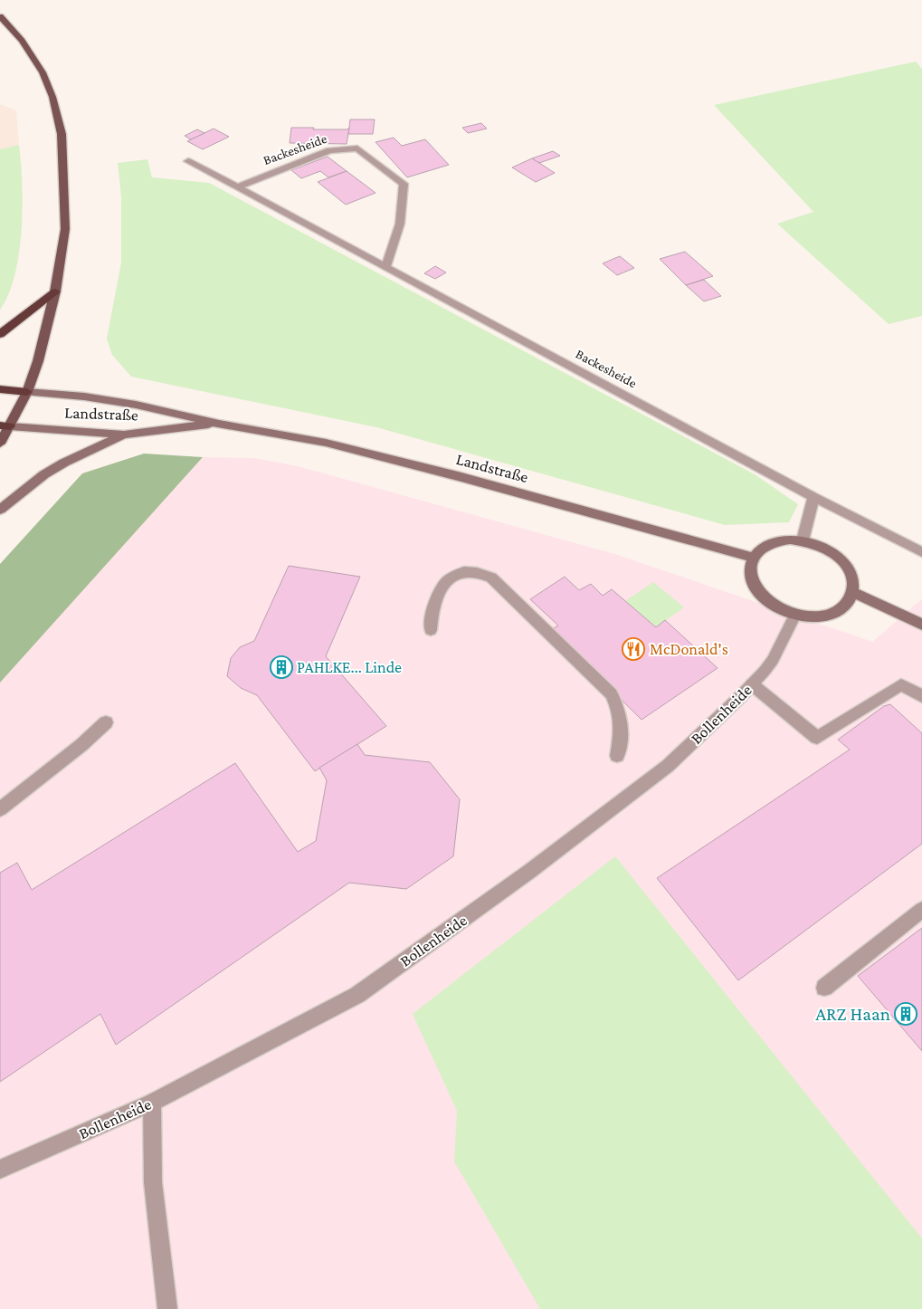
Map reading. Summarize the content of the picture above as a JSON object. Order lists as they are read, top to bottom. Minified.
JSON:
{"streets":{"main road":["Landstraße"],"street":["Backesheide","Bollenheide"]},"crossings":[["Landstraße","Bollenheide"]],"places":{"restaurant":["McDonald's"],"building":["PAHLKE... Linde","ARZ Haan"]}}
